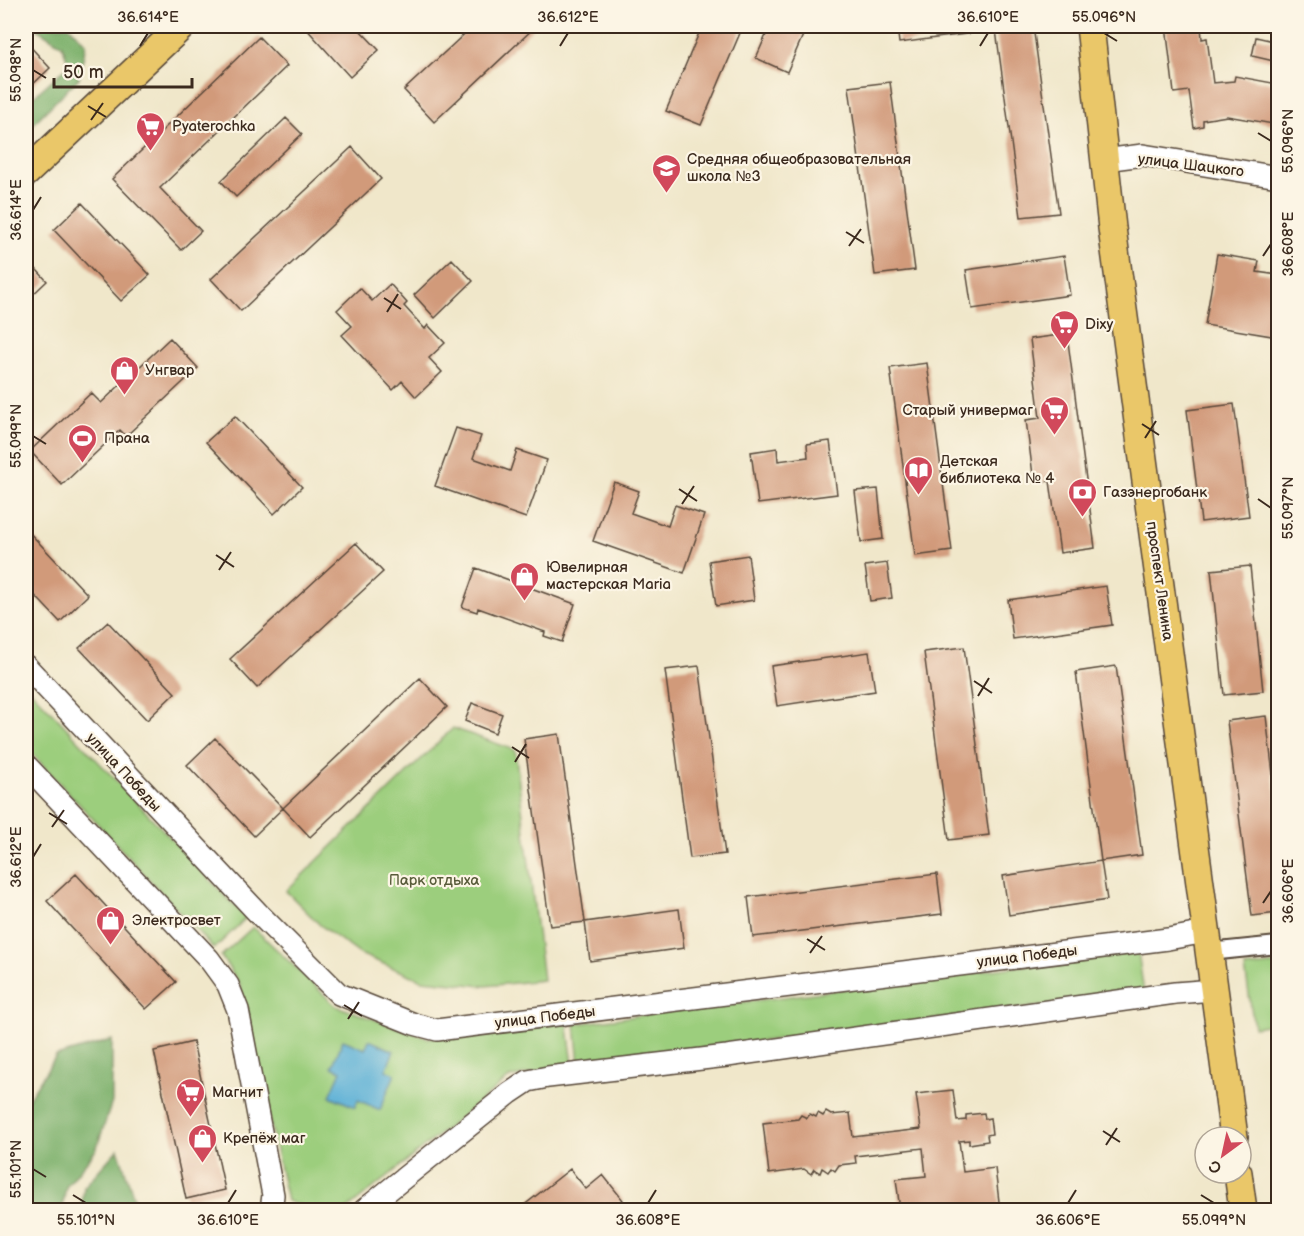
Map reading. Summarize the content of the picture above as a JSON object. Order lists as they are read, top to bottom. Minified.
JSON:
{"streets":{"main road":["проспект Ленина"],"street":["улица Шацкого","улица Победы"]},"crossings":[["улица Шацкого","проспект Ленина"],["проспект Ленина","улица Победы"]],"parks":["Парк отдыха"],"places":{"supermarket":["Pyaterochka","Dixy","Старый универмаг","Магнит"],"school or university":["Средняя общеобразовательная школа №3"],"shop":["Унгвар","Ювелирная мастерская Maria","Электросвет","Крепёж маг"],"sports":["Прана"],"library":["Детская библиотека № 4"],"bank":["Газэнергобанк"]},"scale_bar":"50 m","north":"bottom left","coordinates":["36.614°E","36.612°E","36.610°E","55.096°N","55.098°N","36.608°E","55.099°N","55.097°N","36.606°E","55.101°N"]}
